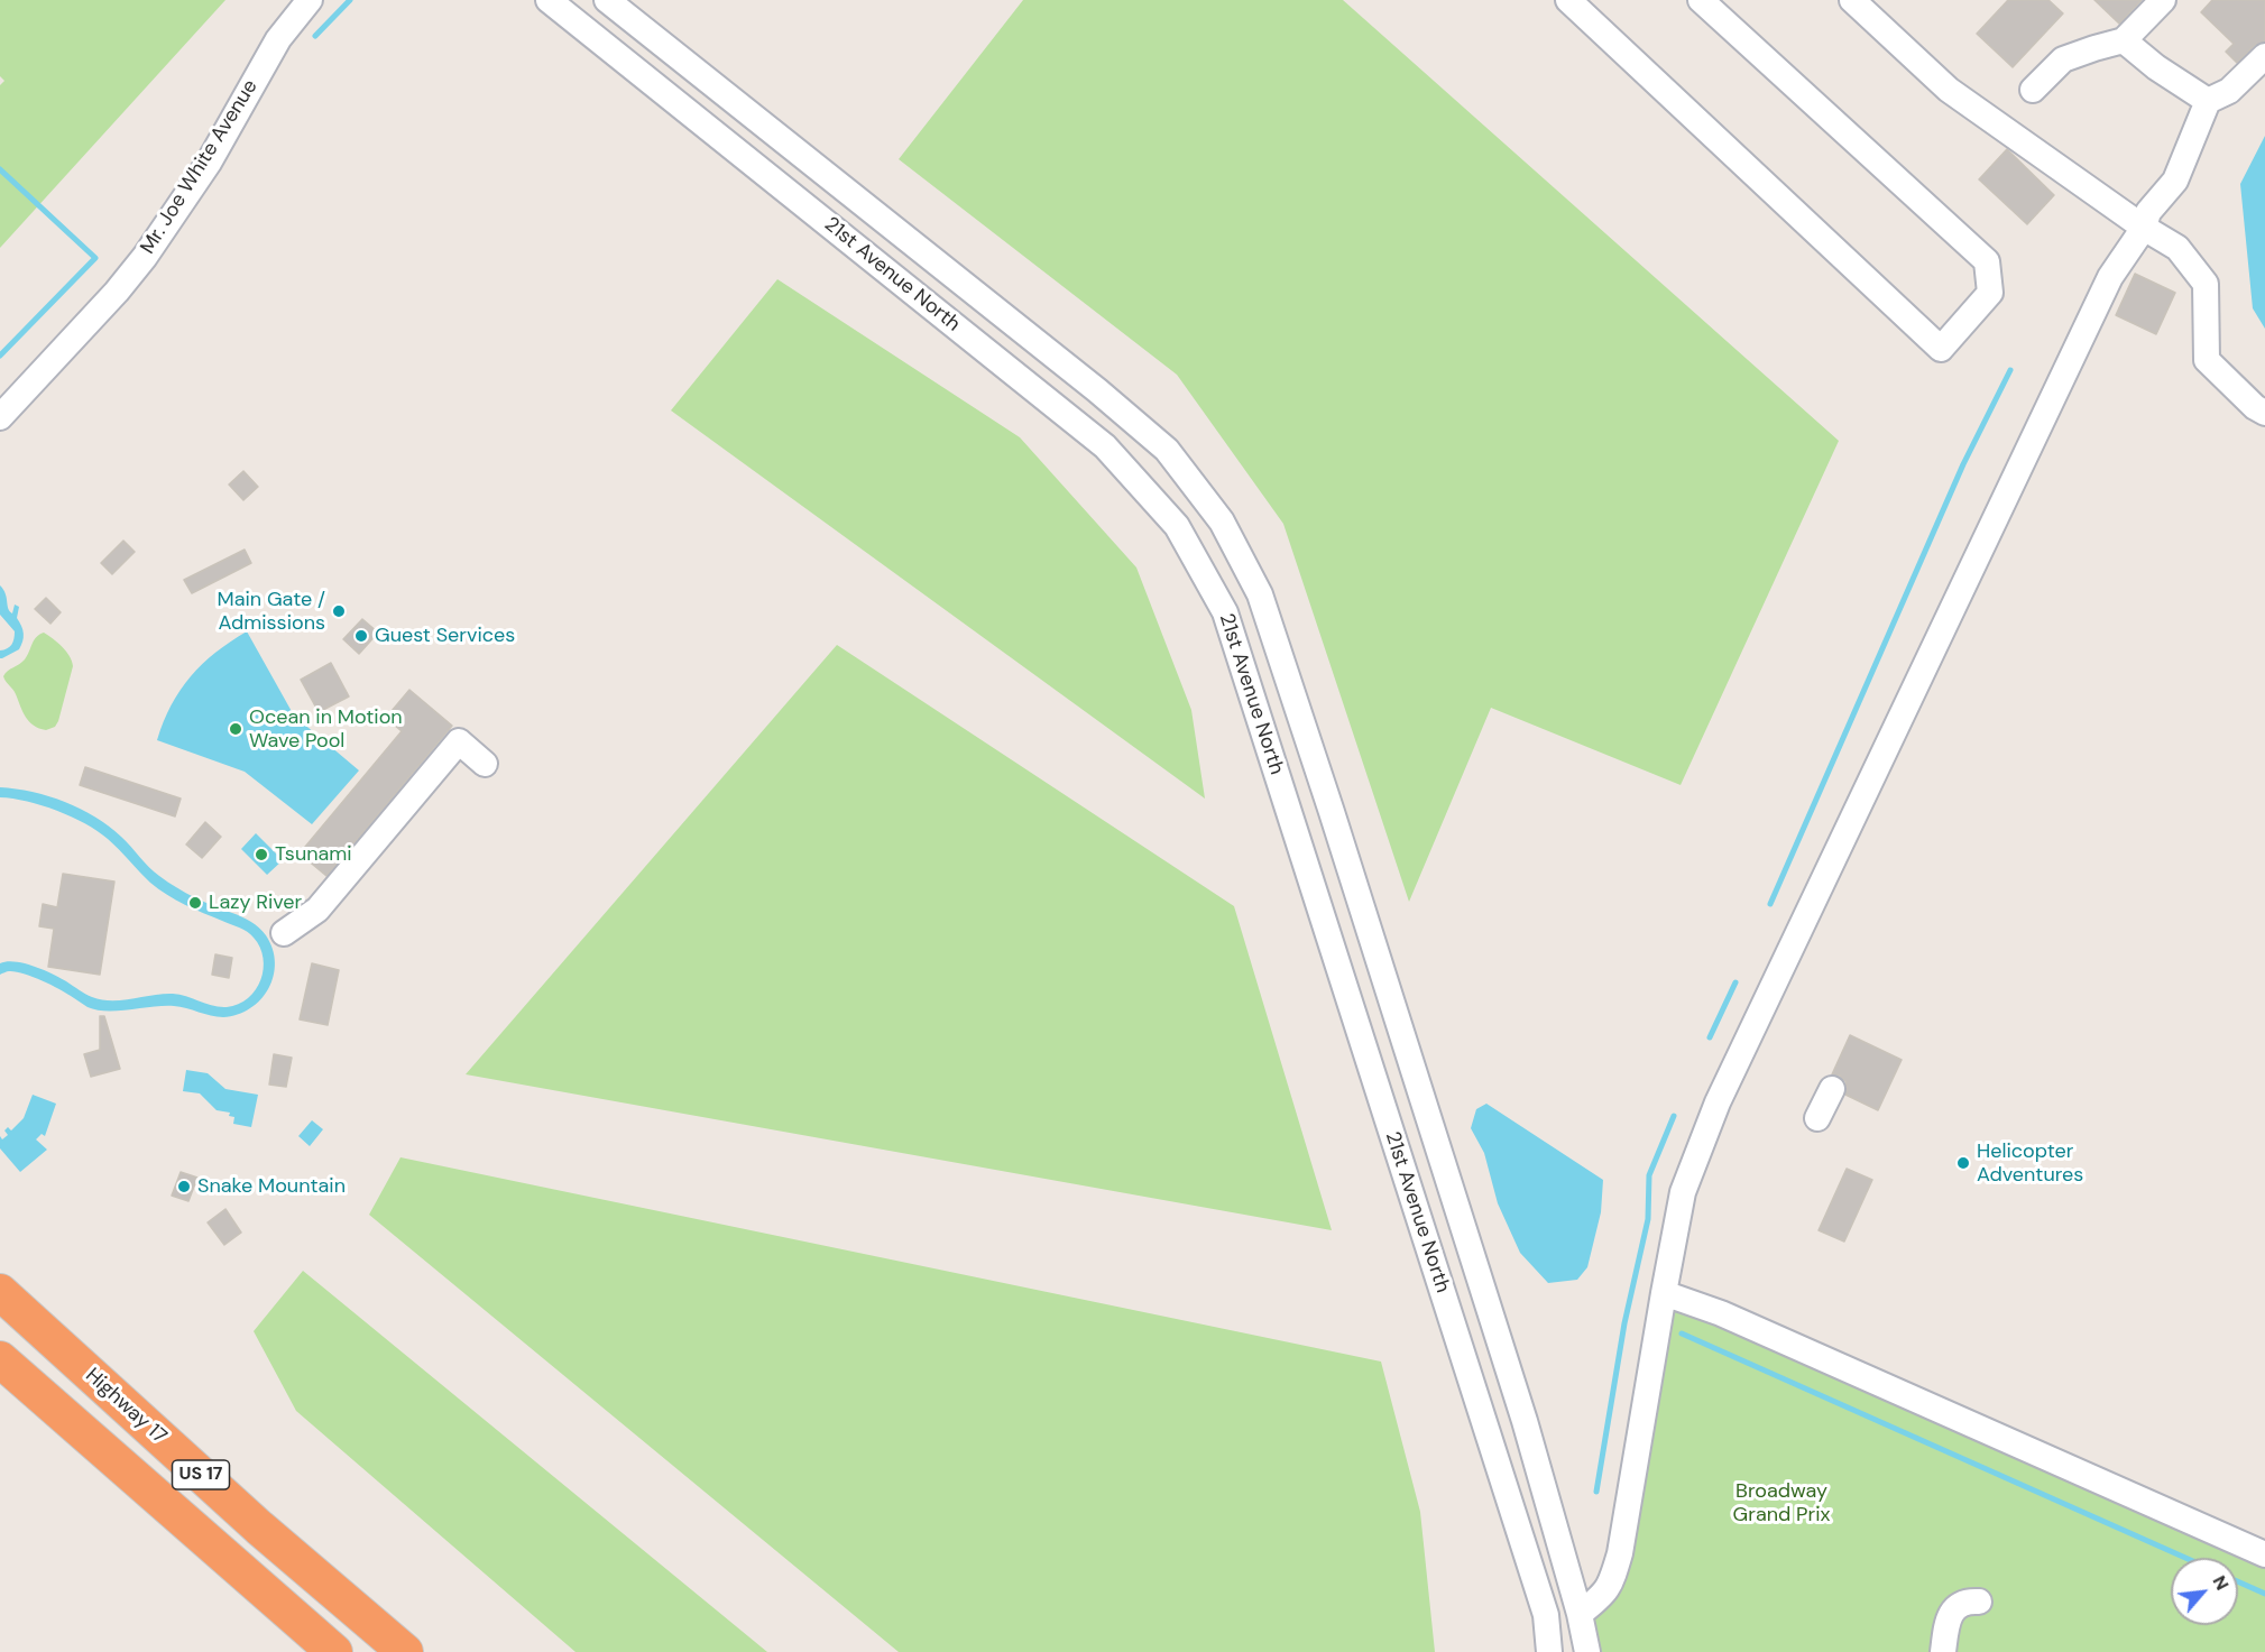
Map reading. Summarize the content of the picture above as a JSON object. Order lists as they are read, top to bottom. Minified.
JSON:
{"streets":{"highway":["Highway 17","US 17"],"street":["Mr. Joe White Avenue","21st Avenue North"]},"parks":["Broadway Grand Prix"],"places":["Main Gate / Admissions","Guest Services","Ocean in Motion Wave Pool","Tsunami","Lazy River","Helicopter Adventures","Snake Mountain"],"north":"top right"}
